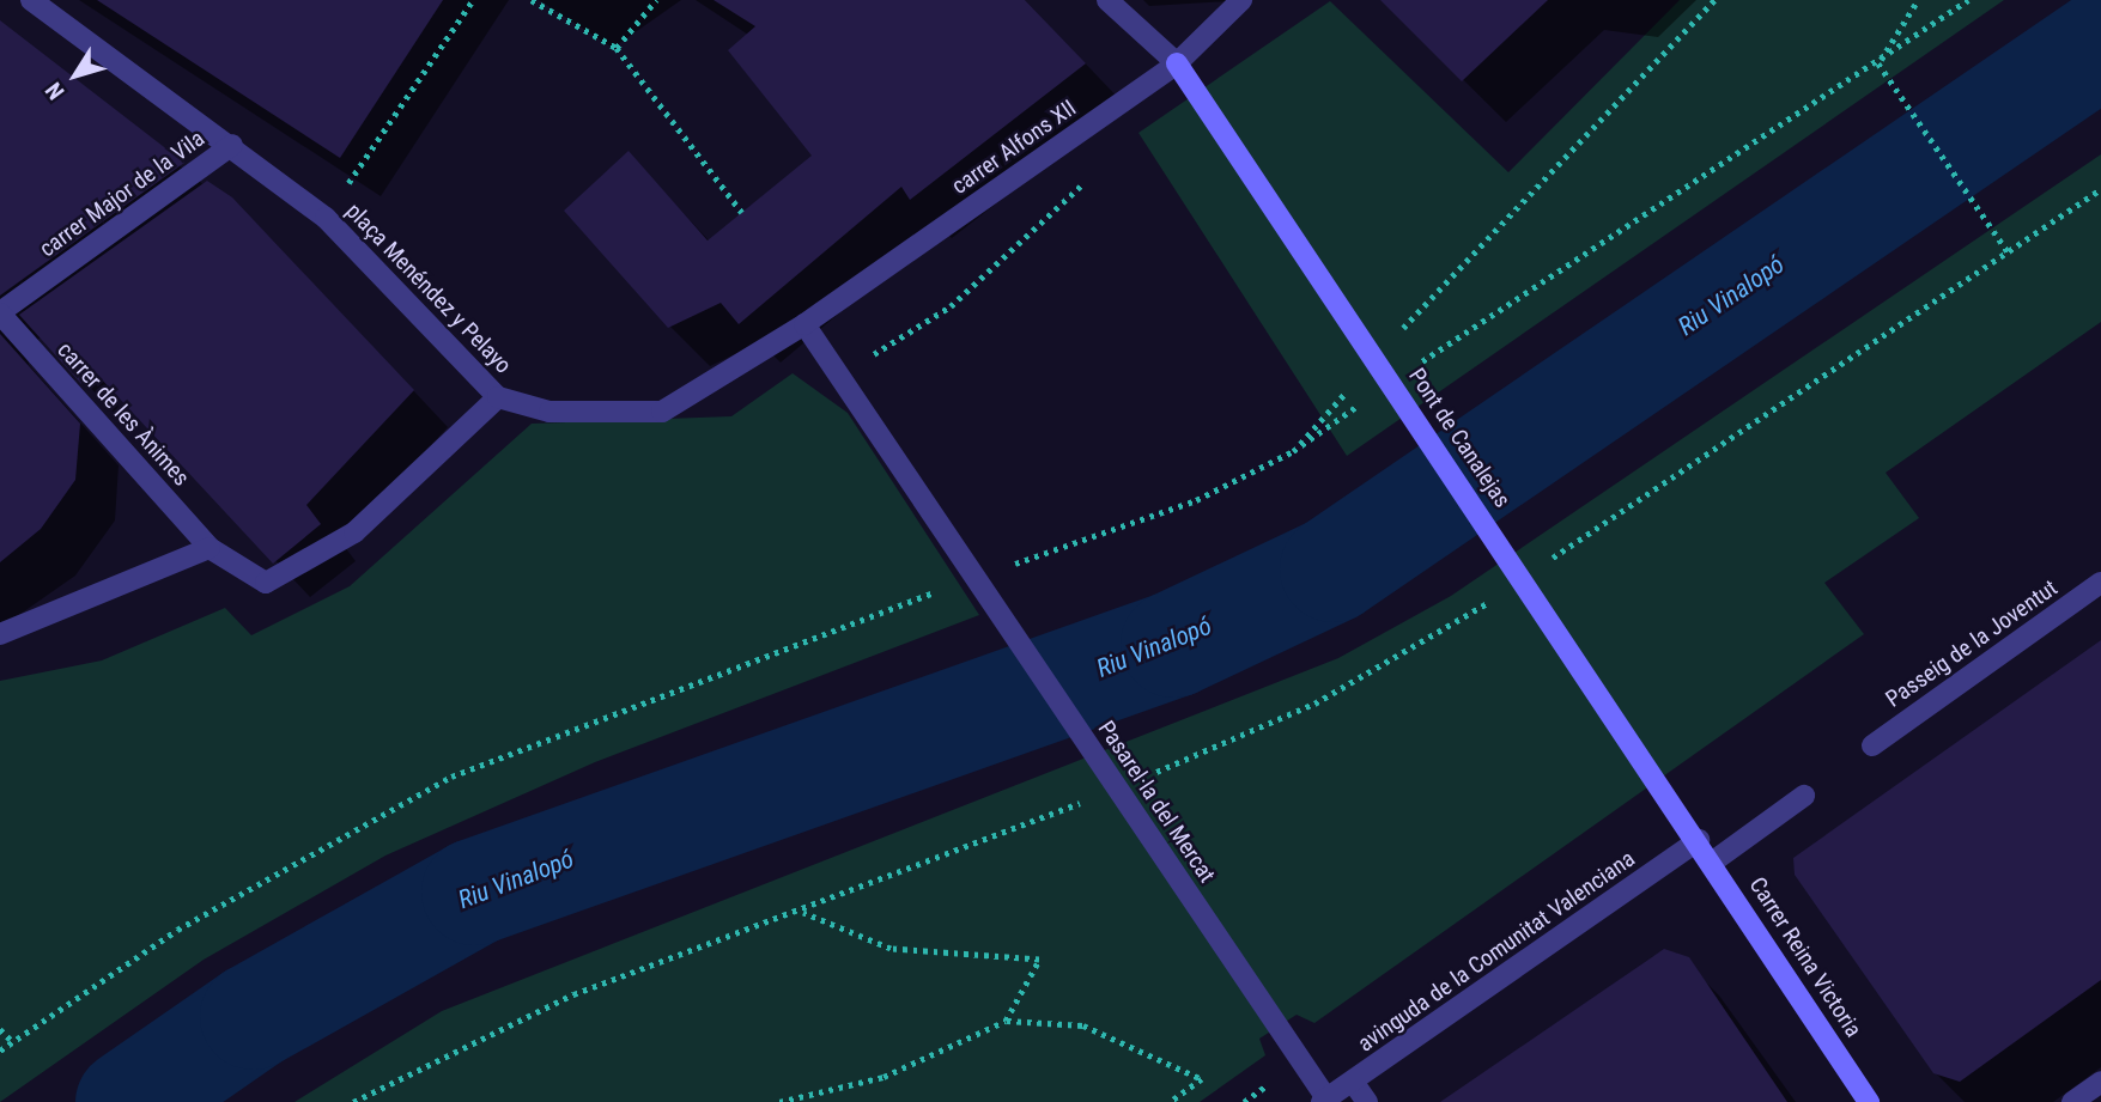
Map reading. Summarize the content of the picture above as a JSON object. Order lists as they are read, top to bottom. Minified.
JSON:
{"streets":{"main road":["Pont de Canalejas","Carrer Reina Victoria"],"street":["carrer Alfons XII","carrer Major de la Vila","plaça Menéndez y Pelayo","carrer de les Ànimes","Passeig de la Joventut","Pasarel·la del Mercat","avinguda de la Comunitat Valenciana"]},"crossings":[["carrer Alfons XII","plaça Menéndez y Pelayo"],["carrer Alfons XII","Pont de Canalejas"],["carrer Alfons XII","Pasarel·la del Mercat"],["carrer Major de la Vila","plaça Menéndez y Pelayo"],["carrer Major de la Vila","carrer de les Ànimes"],["plaça Menéndez y Pelayo","carrer de les Ànimes"],["Pont de Canalejas","avinguda de la Comunitat Valenciana"],["Pont de Canalejas","Carrer Reina Victoria"],["Pasarel·la del Mercat","avinguda de la Comunitat Valenciana"],["avinguda de la Comunitat Valenciana","Carrer Reina Victoria"]],"water":["Riu Vinalopó"],"north":"bottom left"}
